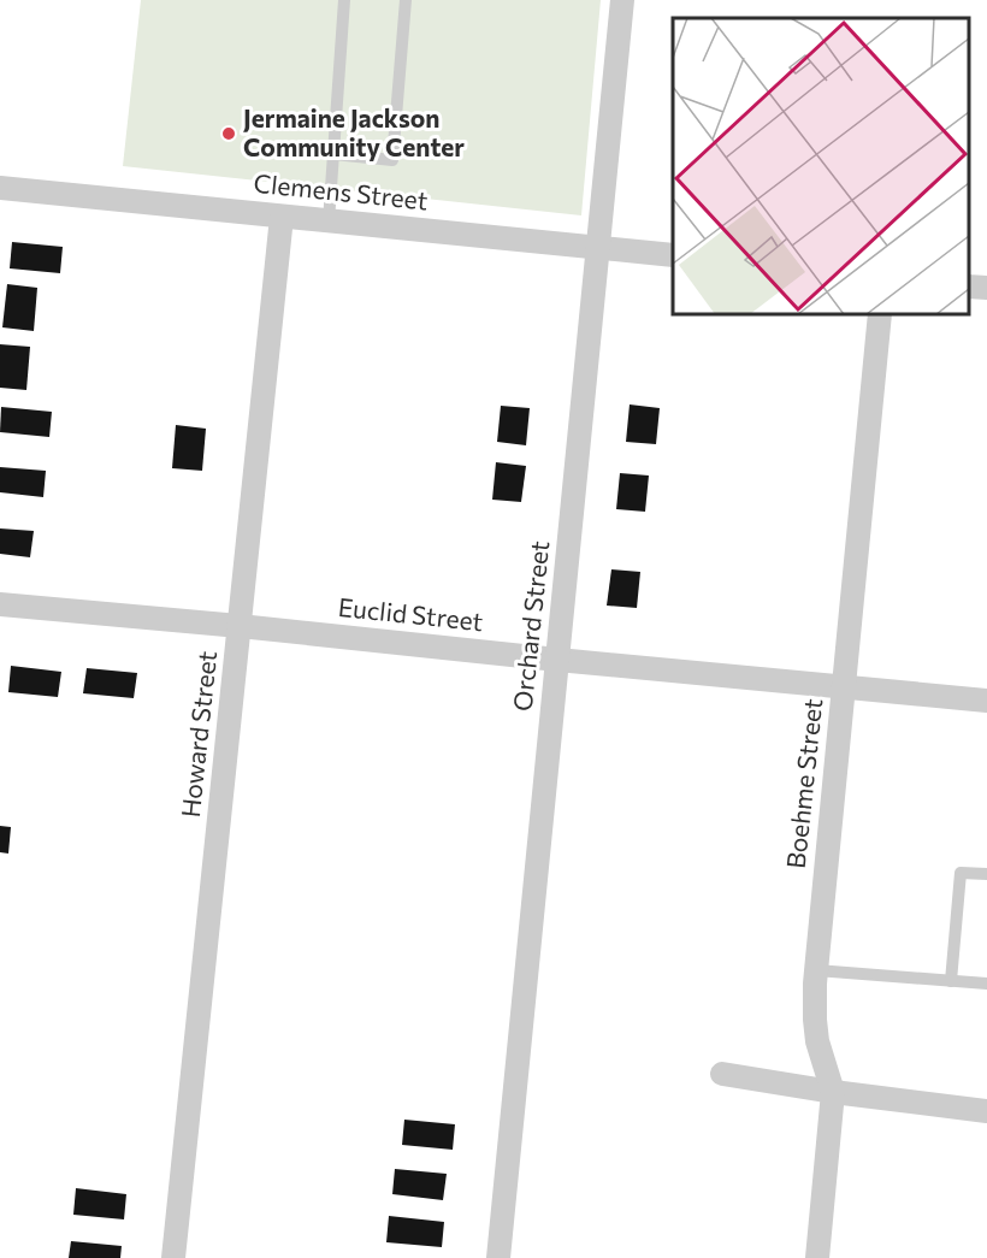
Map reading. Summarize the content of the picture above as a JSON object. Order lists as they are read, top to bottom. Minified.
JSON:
{"streets":{"street":["Clemens Street","Euclid Street","Orchard Street","Howard Street","Boehme Street"]},"crossings":[["Clemens Street","Orchard Street"],["Clemens Street","Howard Street"],["Euclid Street","Orchard Street"],["Euclid Street","Howard Street"],["Euclid Street","Boehme Street"]],"places":["Jermaine Jackson Community Center"]}
